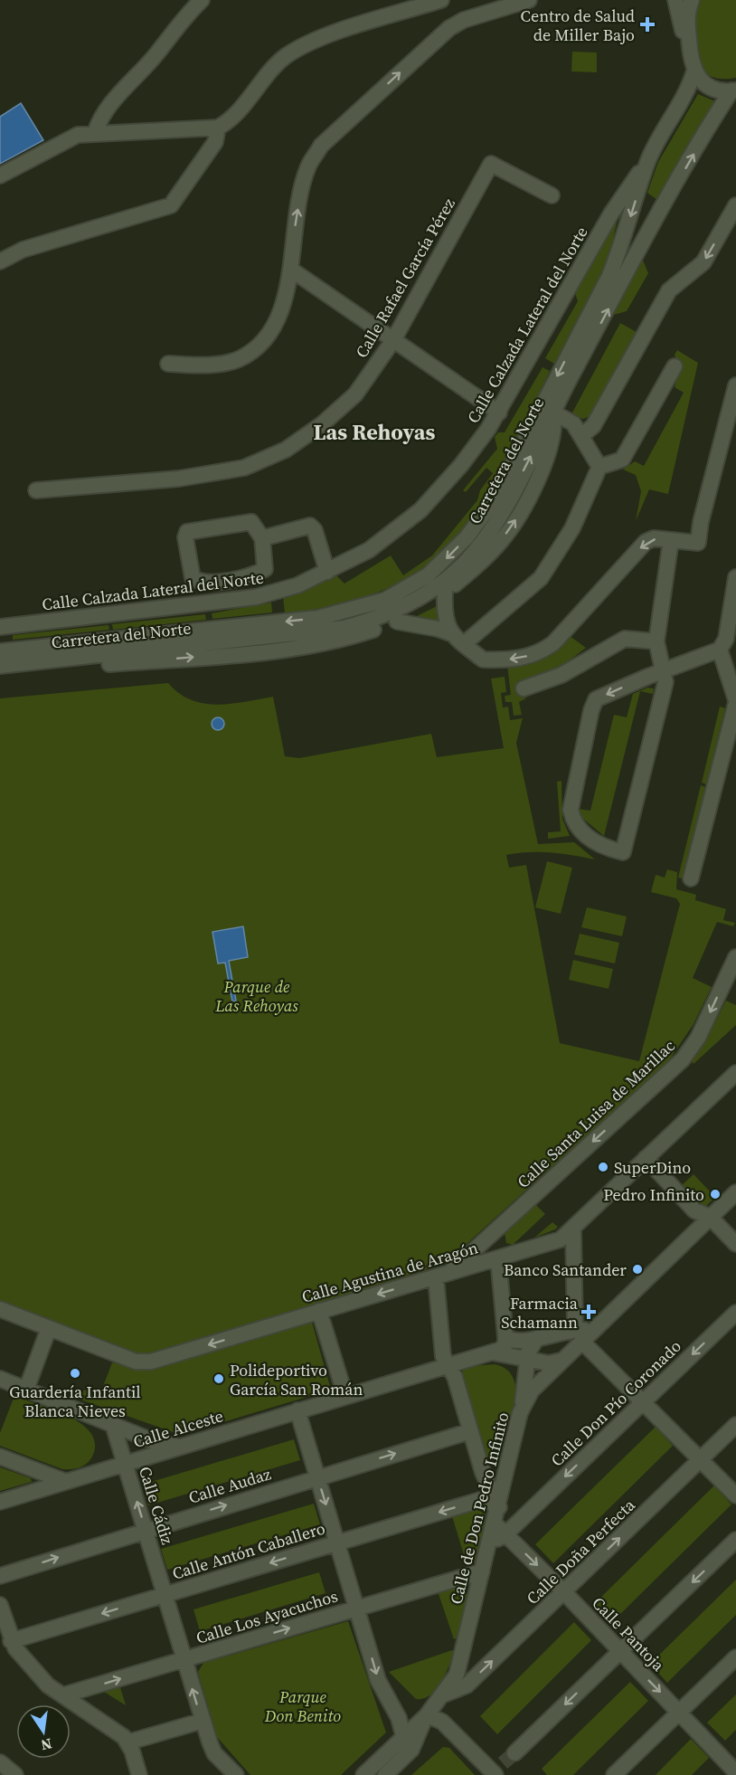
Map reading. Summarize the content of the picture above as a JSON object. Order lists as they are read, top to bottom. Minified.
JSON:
{"streets":{"street":["Calle Rafael García Pérez","Calle Calzada Lateral del Norte","Carretera del Norte","Calle Santa Luisa de Marillac","Calle Agustina de Aragón","Calle Don Pío Coronado","Calle Alceste","Calle Audaz","Calle Cádiz","Calle de Don Pedro Infinito","Calle Antón Caballero","Calle Doña Perfecta","Calle Los Ayacuchos","Calle Pantoja"]},"crossings":[["Calle Calzada Lateral del Norte","Carretera del Norte"],["Calle Santa Luisa de Marillac","Calle Agustina de Aragón"],["Calle Don Pío Coronado","Calle de Don Pedro Infinito"],["Calle Don Pío Coronado","Calle Pantoja"],["Calle Alceste","Calle Cádiz"],["Calle Alceste","Calle de Don Pedro Infinito"],["Calle Audaz","Calle Cádiz"],["Calle Cádiz","Calle Antón Caballero"],["Calle Cádiz","Calle Los Ayacuchos"],["Calle de Don Pedro Infinito","Calle Antón Caballero"],["Calle de Don Pedro Infinito","Calle Doña Perfecta"],["Calle de Don Pedro Infinito","Calle Los Ayacuchos"],["Calle de Don Pedro Infinito","Calle Pantoja"],["Calle Doña Perfecta","Calle Pantoja"]],"one_way":["Calle Santa Luisa de Marillac","Calle Agustina de Aragón","Calle Don Pío Coronado","Calle Audaz","Calle Cádiz","Calle Antón Caballero","Calle Los Ayacuchos","Calle Pantoja"],"districts":["Las Rehoyas"],"parks":["Parque de Las Rehoyas","Parque Don Benito"],"places":{"health":["Centro de Salud de Miller Bajo","Farmacia Schamann"],"other":["SuperDino","Pedro Infinito","Banco Santander","Guardería Infantil Blanca Nieves","Polideportivo García San Román"]},"north":"bottom"}
